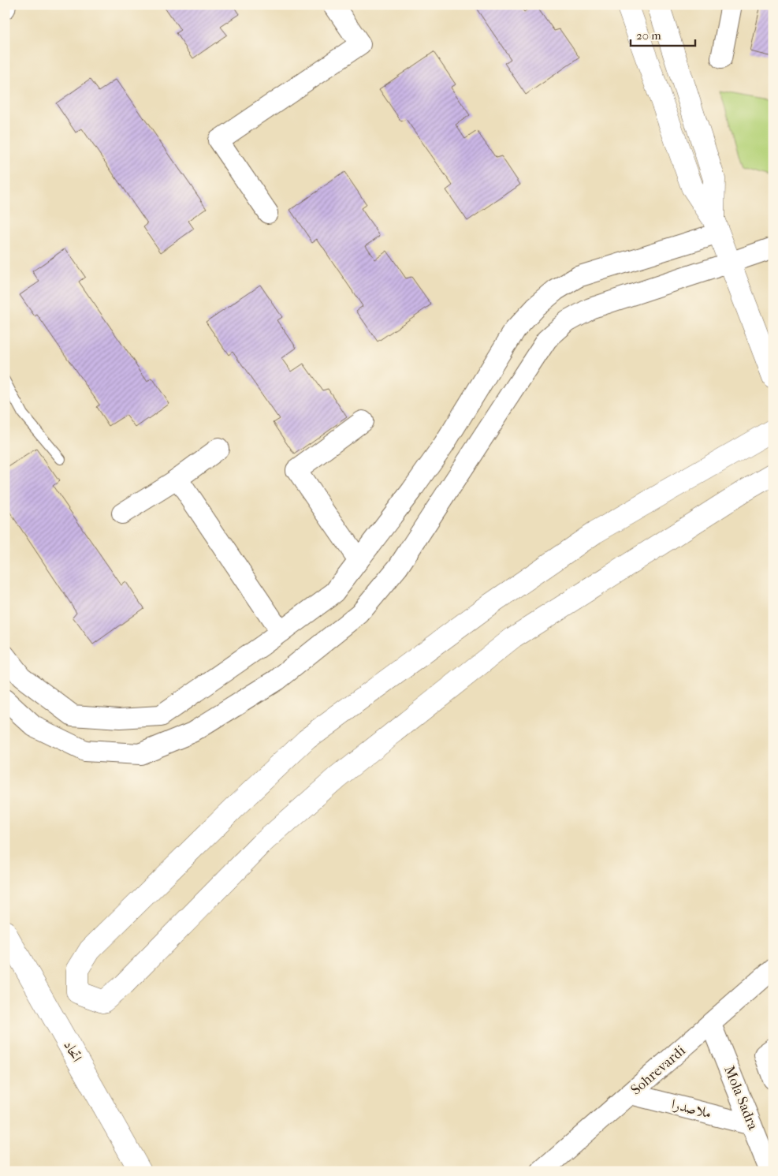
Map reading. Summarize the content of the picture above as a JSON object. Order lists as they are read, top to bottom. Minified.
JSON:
{"streets":{"main road":["اتحاد"],"street":["Sohrevardi","Mola Sadra","ملاصدرا"]},"crossings":[["Sohrevardi","Mola Sadra"],["Sohrevardi","ملاصدرا"],["Mola Sadra","ملاصدرا"]],"scale_bar":"20 m"}
